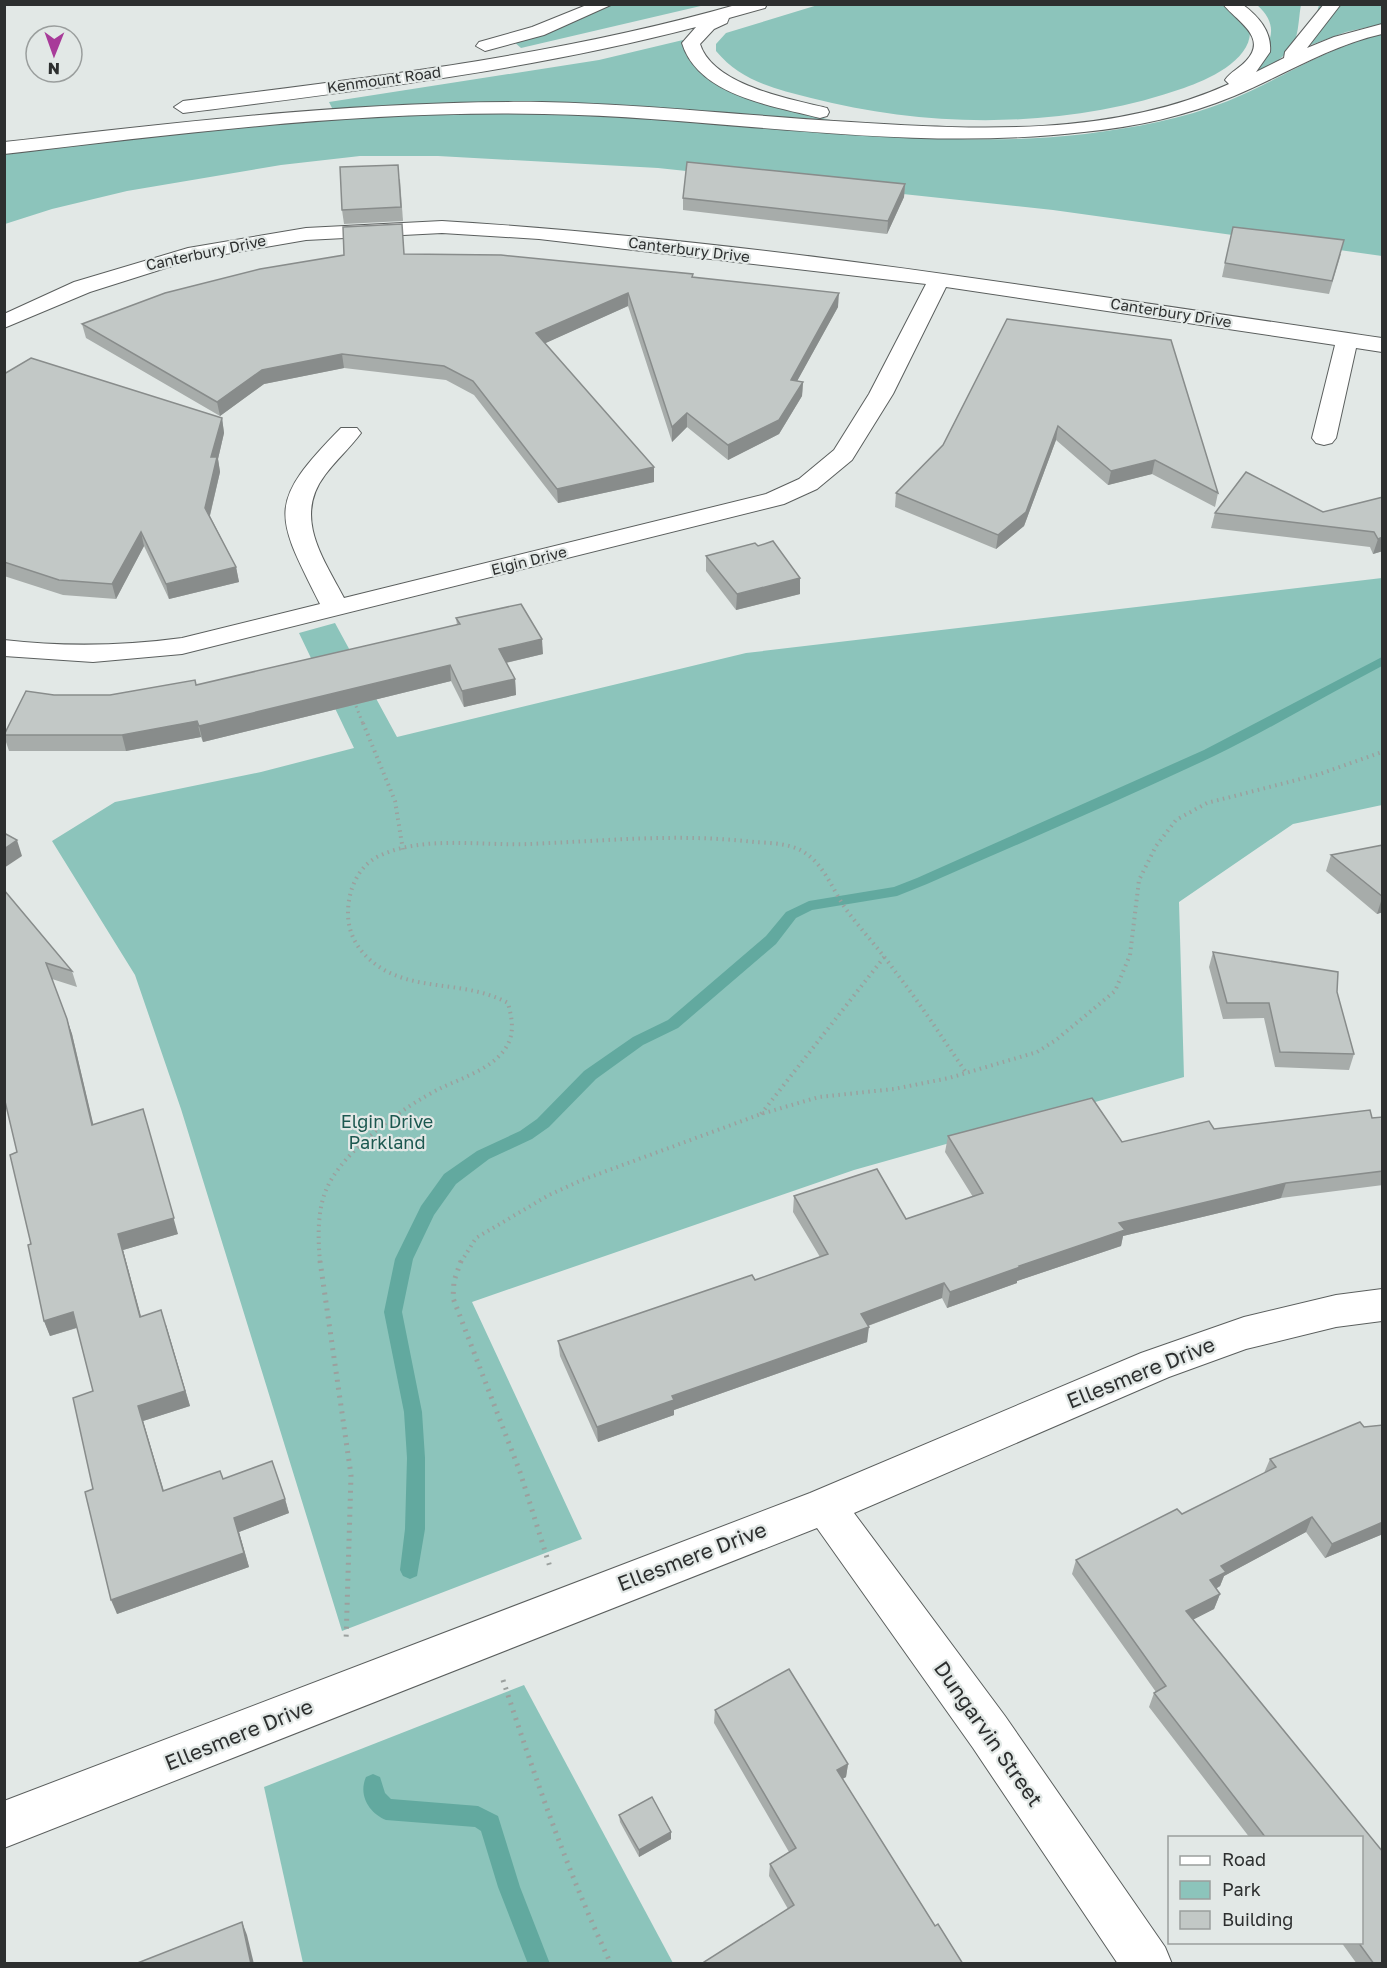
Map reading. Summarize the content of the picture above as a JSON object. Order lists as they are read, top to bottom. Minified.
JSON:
{"streets":{"main road":["Kenmount Road","Canterbury Drive","Elgin Drive","Ellesmere Drive","Dungarvin Street"]},"crossings":[["Canterbury Drive","Elgin Drive"],["Ellesmere Drive","Dungarvin Street"]],"parks":["Elgin Drive Parkland"],"legend":["Road","Park","Building"],"north":"bottom"}
